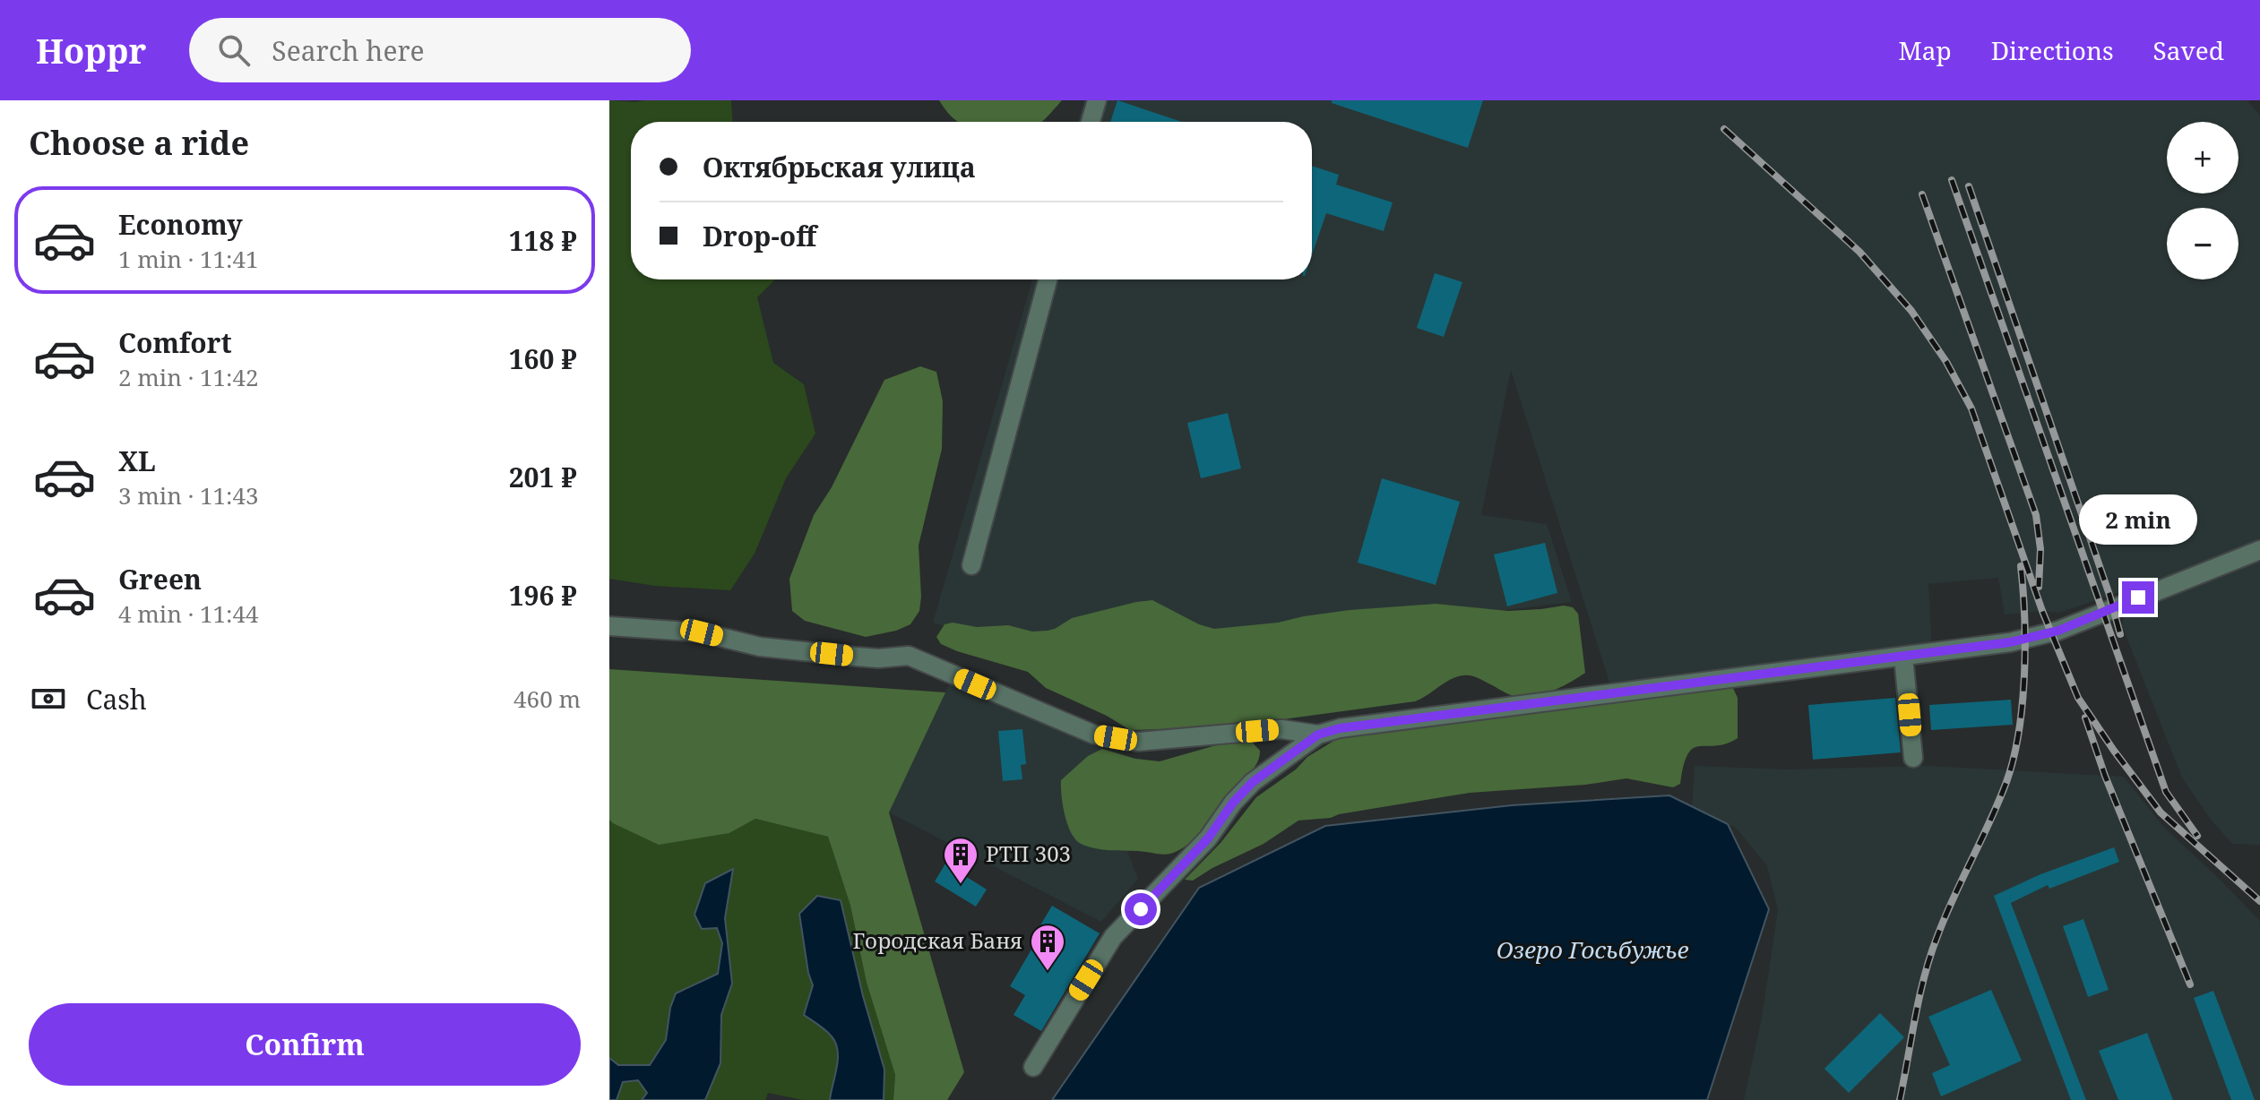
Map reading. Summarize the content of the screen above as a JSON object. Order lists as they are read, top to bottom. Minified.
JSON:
{"water":["Озеро Госьбужье"],"places":{"building":["РТП 303","Городская Баня"]},"page":{"header":"Hoppr","search":"Search here","nav":["Map","Directions","Saved"],"heading":"Choose a ride","map_buttons":["+","−"],"banner":["Октябрьская улица","Drop-off"],"list":[{"name":"Economy","note":"1 min · 11:41","value":"118 ₽"},{"name":"Comfort","note":"2 min · 11:42","value":"160 ₽"},{"name":"XL","note":"3 min · 11:43","value":"201 ₽"},{"name":"Green","note":"4 min · 11:44","value":"196 ₽"}],"bubble":"2 min","pay":["Cash","460 m"],"buttons":"Confirm"}}
